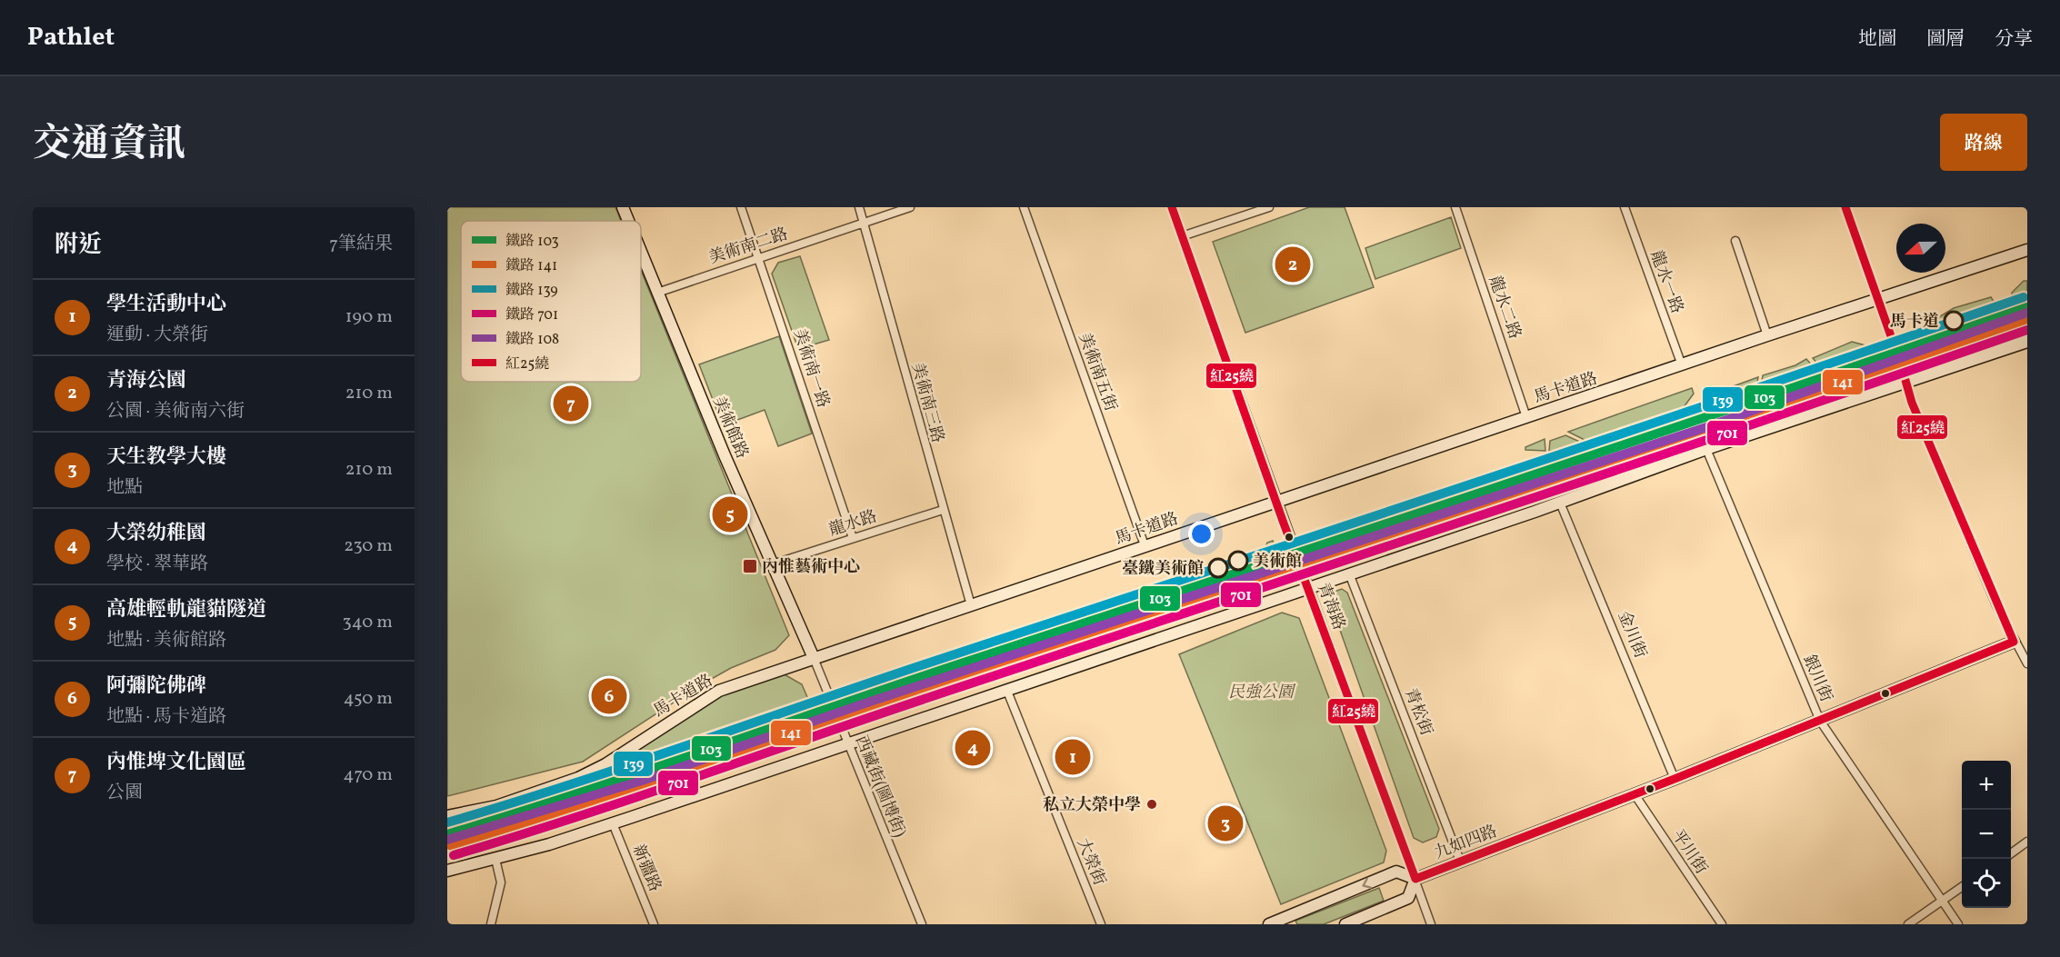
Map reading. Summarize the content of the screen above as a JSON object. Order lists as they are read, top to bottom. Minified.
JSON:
{"streets":{"street":["美術南二路","龍水一路","龍水二路","美術南一路","美術南五街","馬卡道路","美術南三路","美術館路","龍水路","青海路","金川街","銀川街","青松街","西藏街(圖博街)","九如四路","平川街","大榮街","新疆路"]},"crossings":[["美術南二路","美術南一路"],["美術南二路","美術南三路"],["美術南二路","美術館路"],["龍水一路","馬卡道路"],["龍水二路","馬卡道路"],["美術南一路","龍水路"],["美術南五街","馬卡道路"],["馬卡道路","美術南三路"],["馬卡道路","美術館路"],["馬卡道路","青海路"],["馬卡道路","西藏街(圖博街)"],["美術南三路","龍水路"],["美術館路","龍水路"],["美術館路","西藏街(圖博街)"],["青海路","九如四路"],["金川街","九如四路"],["銀川街","九如四路"],["青松街","九如四路"],["九如四路","平川街"]],"parks":["民強公園"],"places":{"other":["馬卡道","美術館","臺鐵美術館","私立大榮中學"],"transit":["內惟藝術中心"]},"lines":["transit line 紅25繞","rail line 139","rail line 103","rail line 108","rail line 141","rail line 701"],"legend":["鐵路 103","鐵路 141","鐵路 139","鐵路 701","鐵路 108","紅25繞"],"north":"left","page":{"header":"Pathlet","nav":["地圖","圖層","分享"],"title":"交通資訊","buttons":"路線","heading":["附近","7筆結果"],"pins":["2","7","5","6","4","1","3"],"list":[{"mark":"1","name":"學生活動中心","note":"運動 · 大榮街","value":"190 m"},{"mark":"2","name":"青海公園","note":"公園 · 美術南六街","value":"210 m"},{"mark":"3","name":"天生教學大樓","note":"地點","value":"210 m"},{"mark":"4","name":"大榮幼稚園","note":"學校 · 翠華路","value":"230 m"},{"mark":"5","name":"高雄輕軌龍貓隧道","note":"地點 · 美術館路","value":"340 m"},{"mark":"6","name":"阿彌陀佛碑","note":"地點 · 馬卡道路","value":"450 m"},{"mark":"7","name":"內惟埤文化園區","note":"公園","value":"470 m"}],"map_buttons":["+","−"]}}
